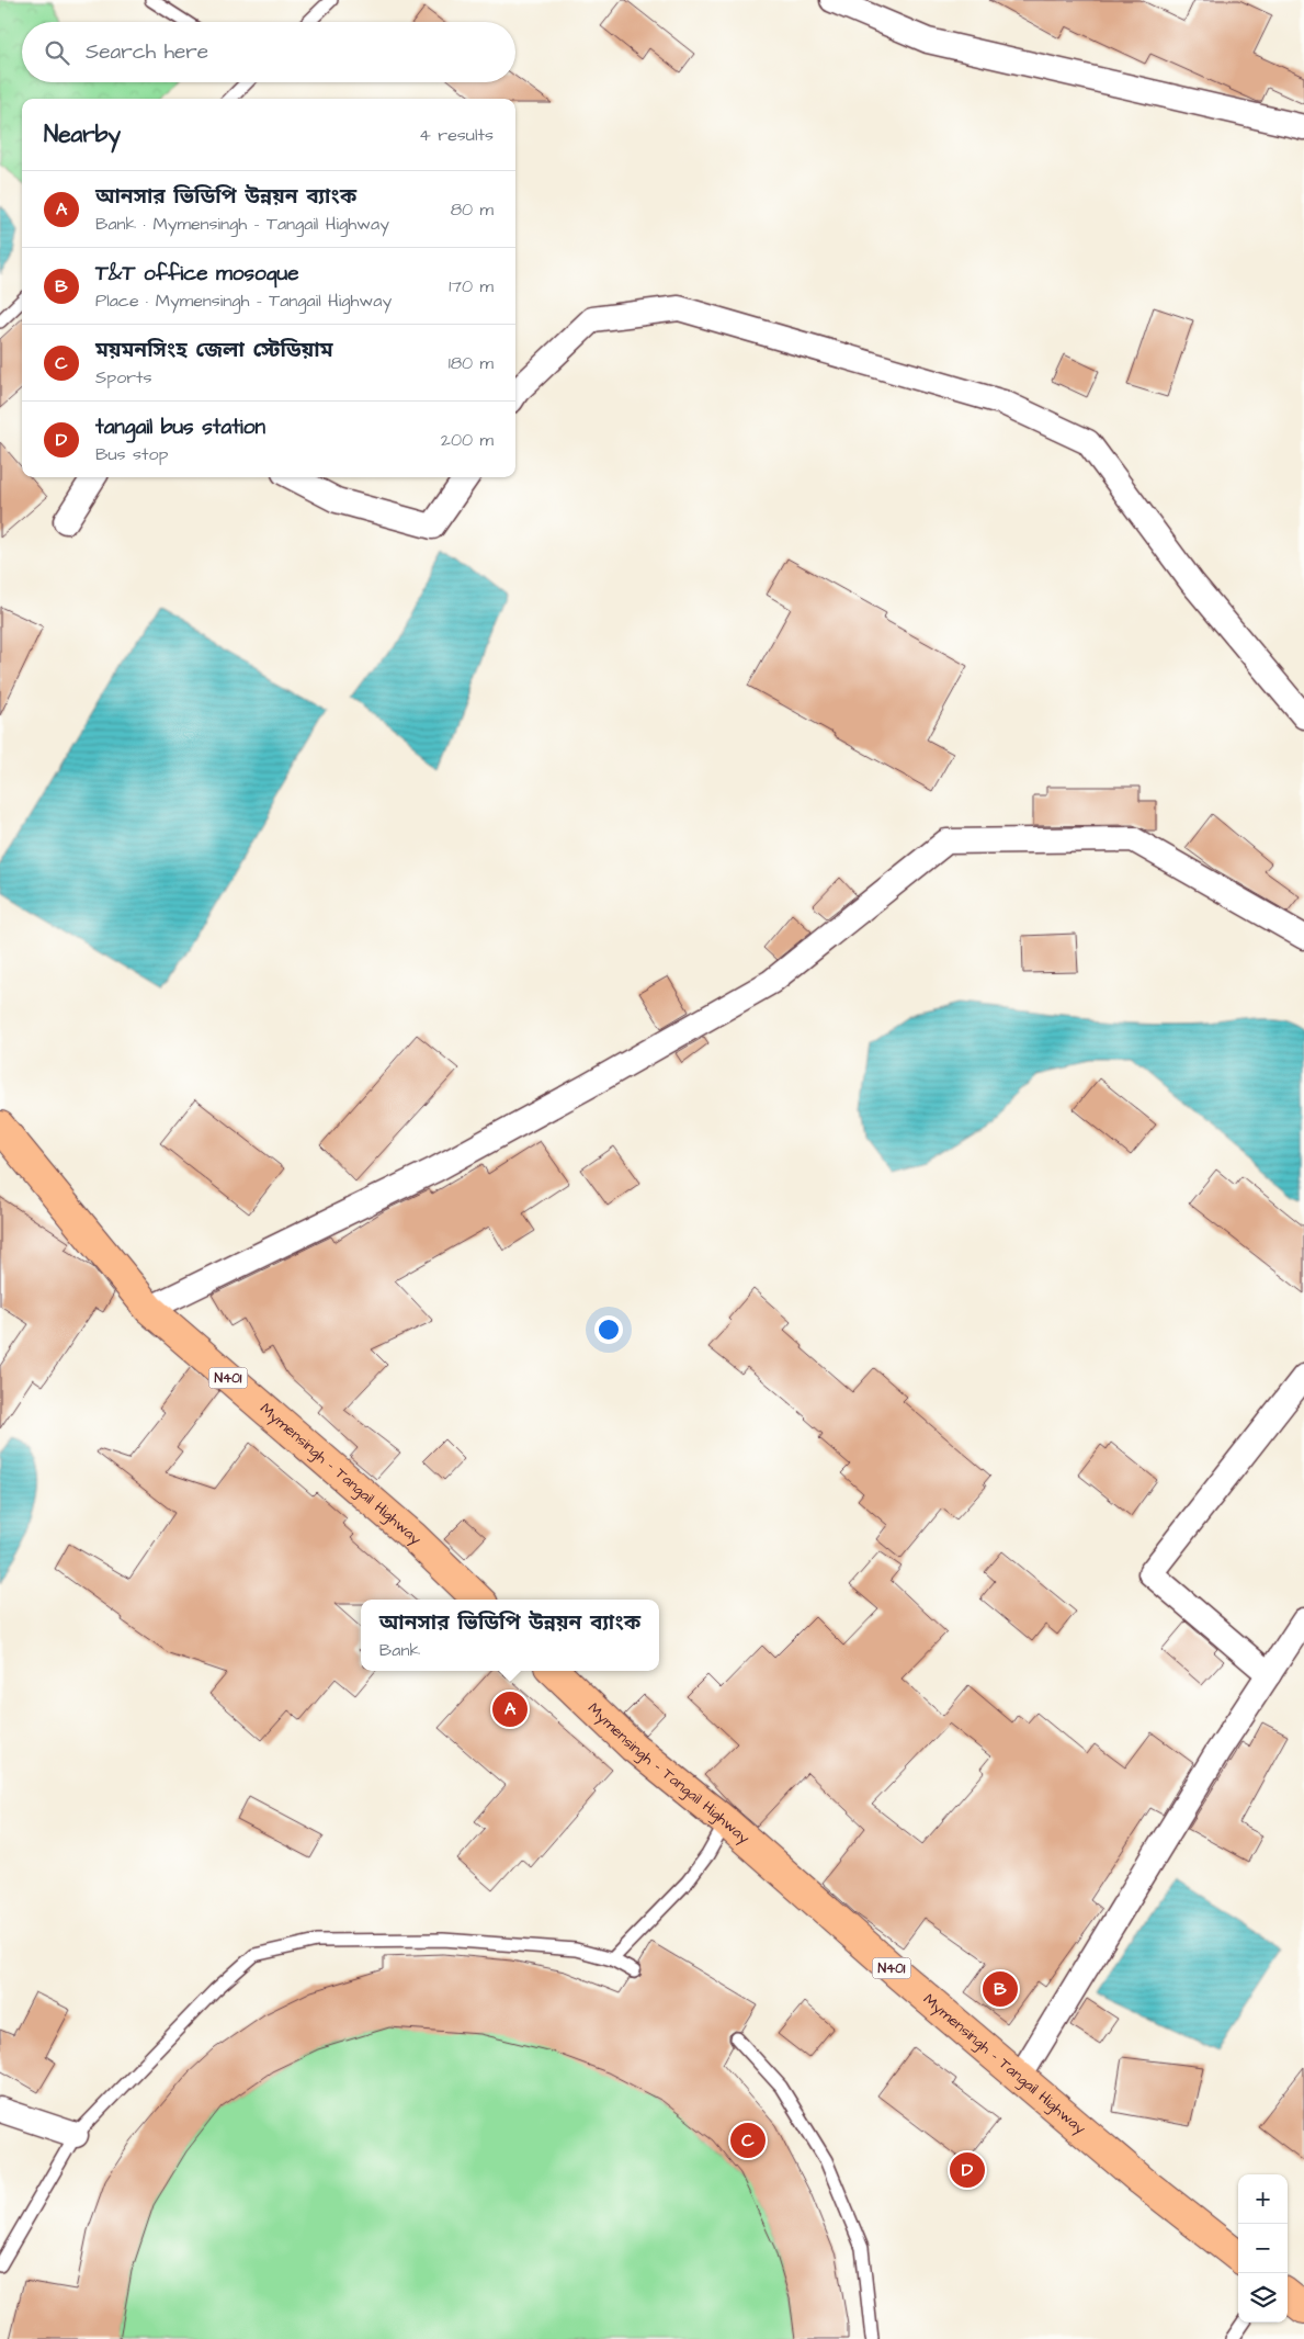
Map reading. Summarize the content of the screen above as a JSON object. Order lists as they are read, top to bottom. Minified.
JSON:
{"streets":{"highway":["N401","Mymensingh - Tangail Highway"]},"page":{"search":"Search here","heading":["Nearby","4 results"],"list":[{"mark":"A","name":"আনসার ভিডিপি উন্নয়ন ব্যাংক","note":"Bank · Mymensingh - Tangail Highway","value":"80 m"},{"mark":"B","name":"T&T office mosoque","note":"Place · Mymensingh - Tangail Highway","value":"170 m"},{"mark":"C","name":"ময়মনসিংহ জেলা স্টেডিয়াম","note":"Sports","value":"180 m"},{"mark":"D","name":"tangail bus station","note":"Bus stop","value":"200 m"}],"popup":["আনসার ভিডিপি উন্নয়ন ব্যাংক","Bank"],"pins":["A","B","C","D"],"map_buttons":["+","−"]}}
